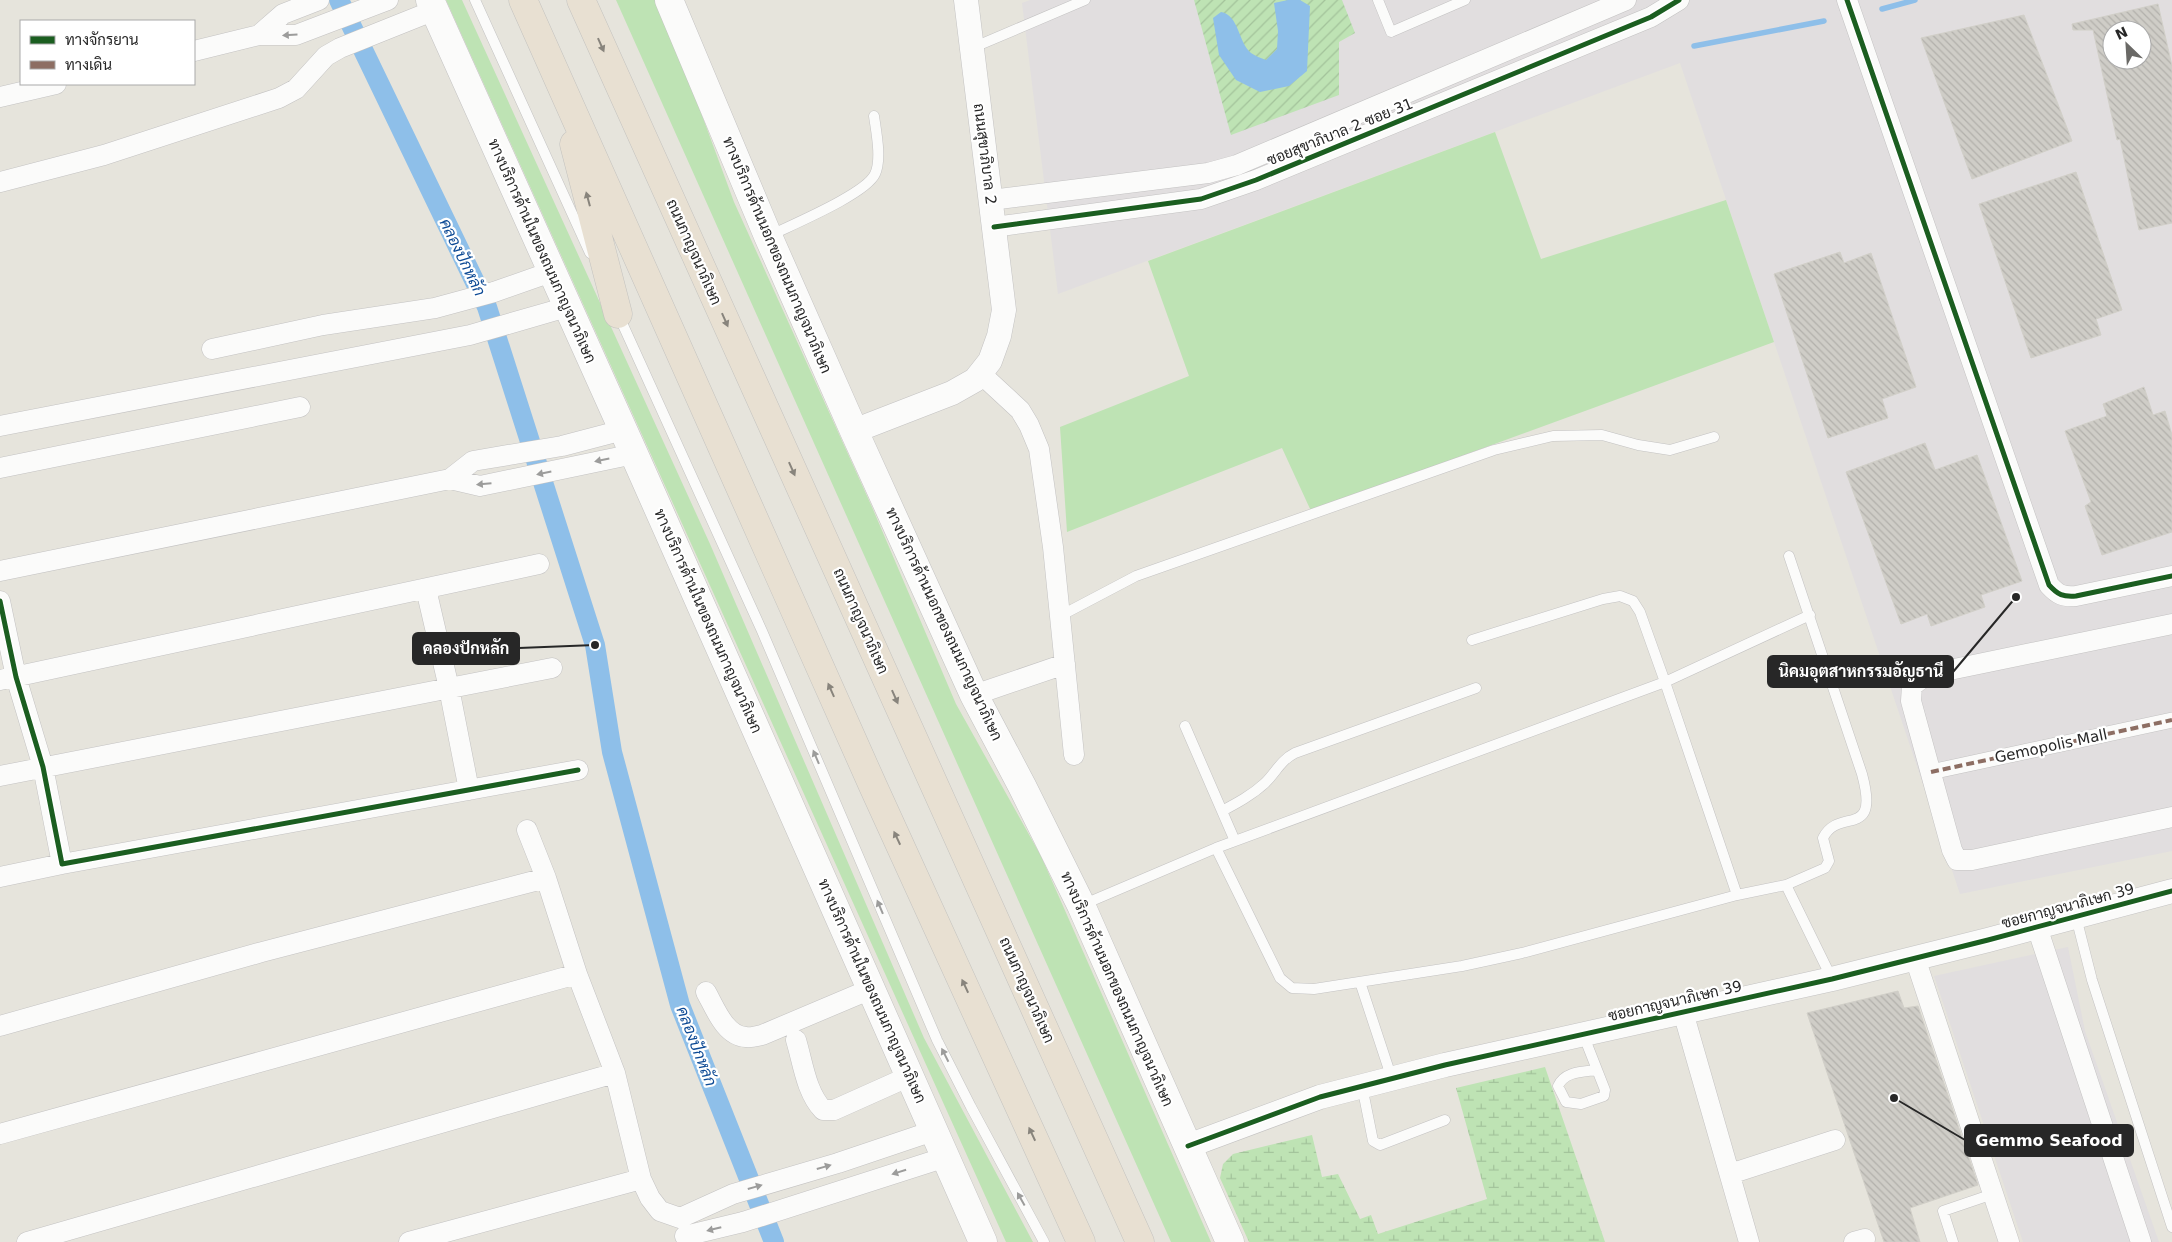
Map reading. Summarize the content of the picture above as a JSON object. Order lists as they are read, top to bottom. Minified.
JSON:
{"streets":{"highway":["ถนนกาญจนาภิเษก"],"main road":["ทางบริการด้านในของถนนกาญจนาภิเษก","ทางบริการด้านนอกของถนนกาญจนาภิเษก"],"street":["ซอยสุขาภิบาล 2 ซอย 31","ถนนสุขาภิบาล 2","Gemopolis Mall","ซอยกาญจนาภิเษก 39"]},"crossings":[["ซอยสุขาภิบาล 2 ซอย 31","ถนนสุขาภิบาล 2"],["ถนนสุขาภิบาล 2","ทางบริการด้านนอกของถนนกาญจนาภิเษก"],["ทางบริการด้านนอกของถนนกาญจนาภิเษก","ซอยกาญจนาภิเษก 39"]],"water":["คลองปักหลัก"],"places":["นิคมอุตสาหกรรมอัญธานี","คลองปักหลัก","Gemmo Seafood"],"legend":["ทางจักรยาน","ทางเดิน"],"north":"top left"}
